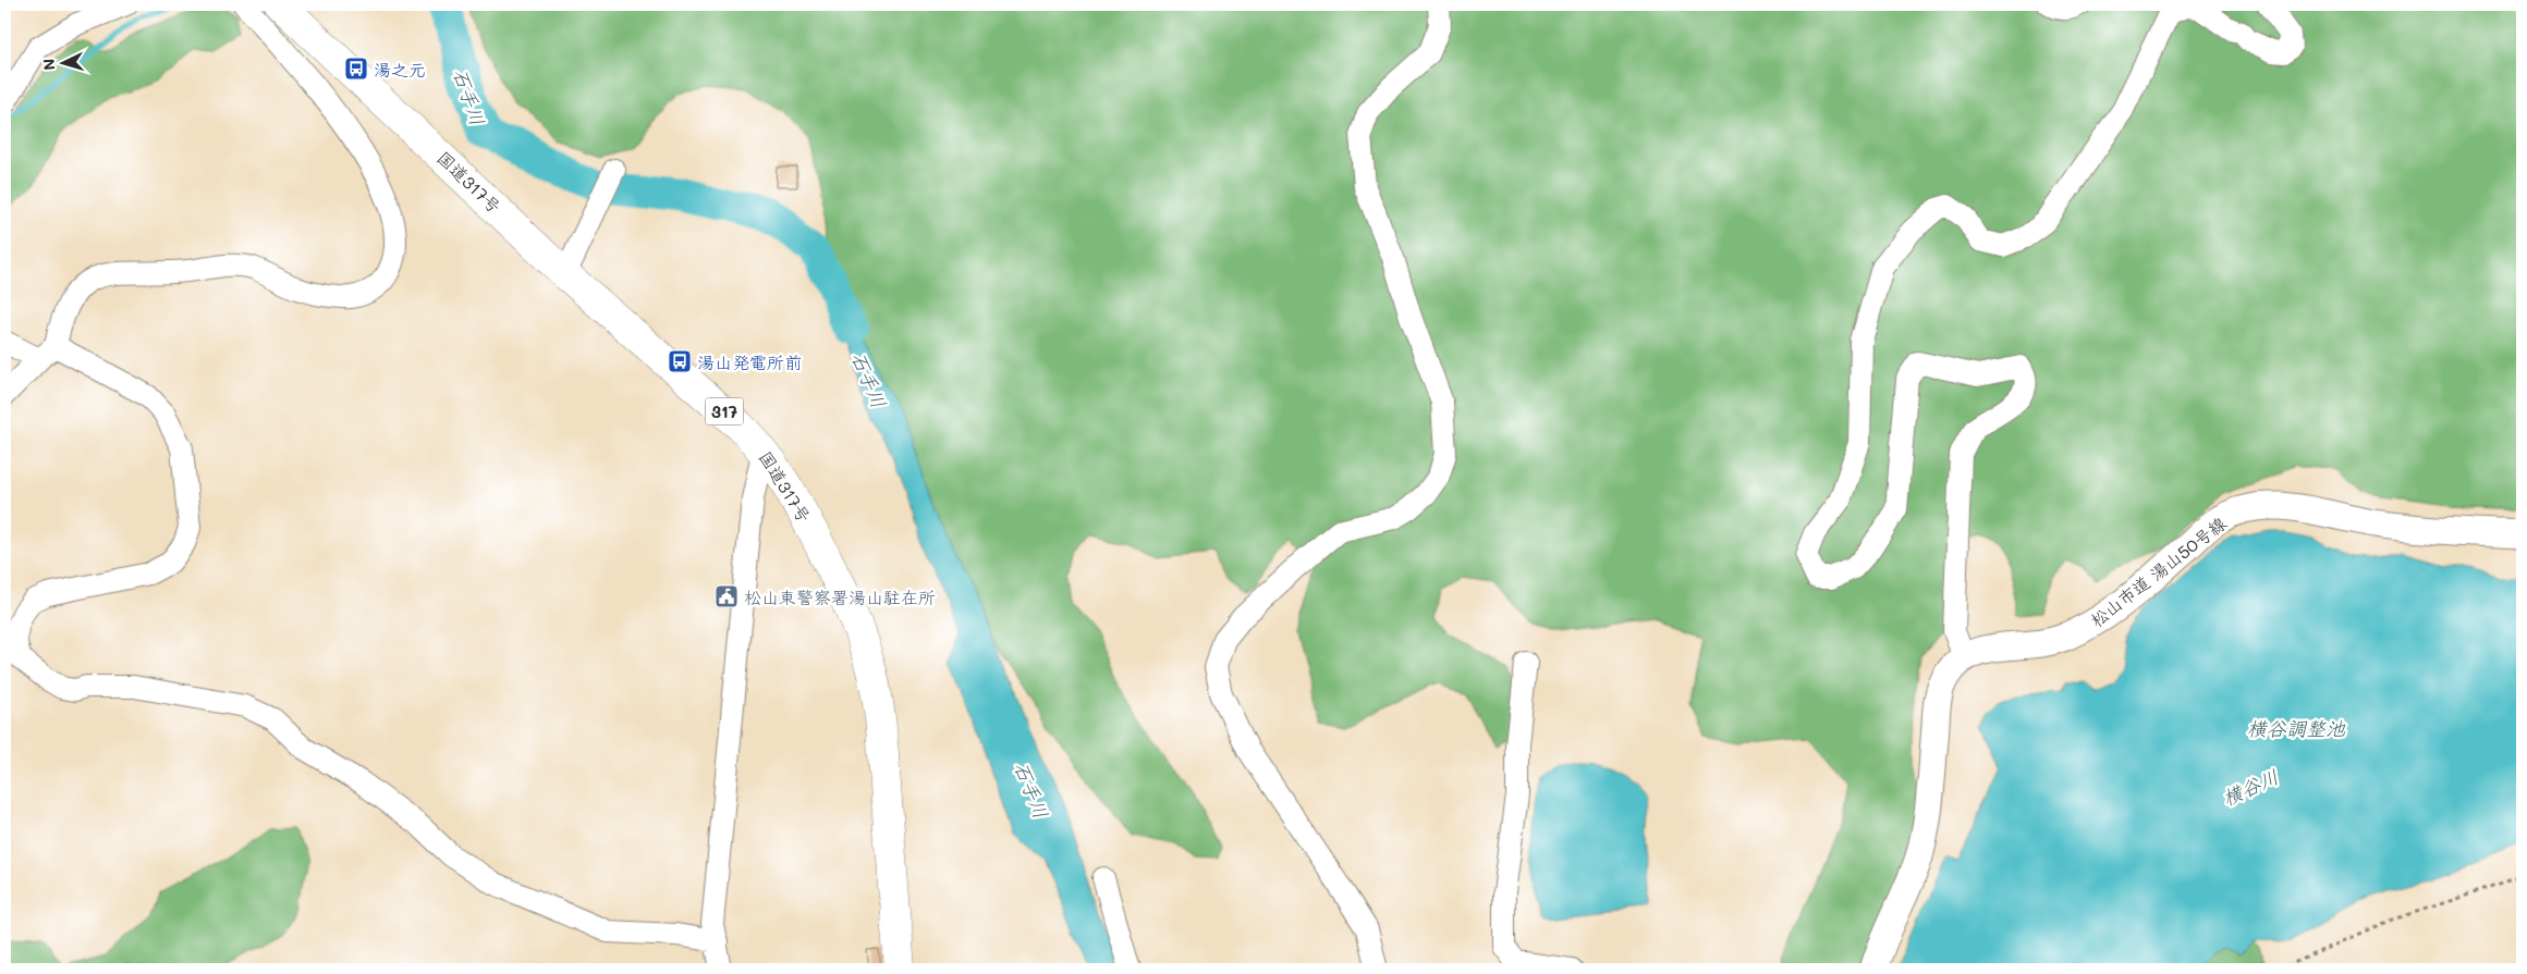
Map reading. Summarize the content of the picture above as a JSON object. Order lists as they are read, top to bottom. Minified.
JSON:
{"streets":{"highway":["国道317号","317"],"street":["松山市道 湯山50号線"]},"water":["石手川","横谷調整池","横谷川"],"places":{"bus stop":["湯之元","湯山発電所前"],"public building":["松山東警察署湯山駐在所"]},"north":"left"}
